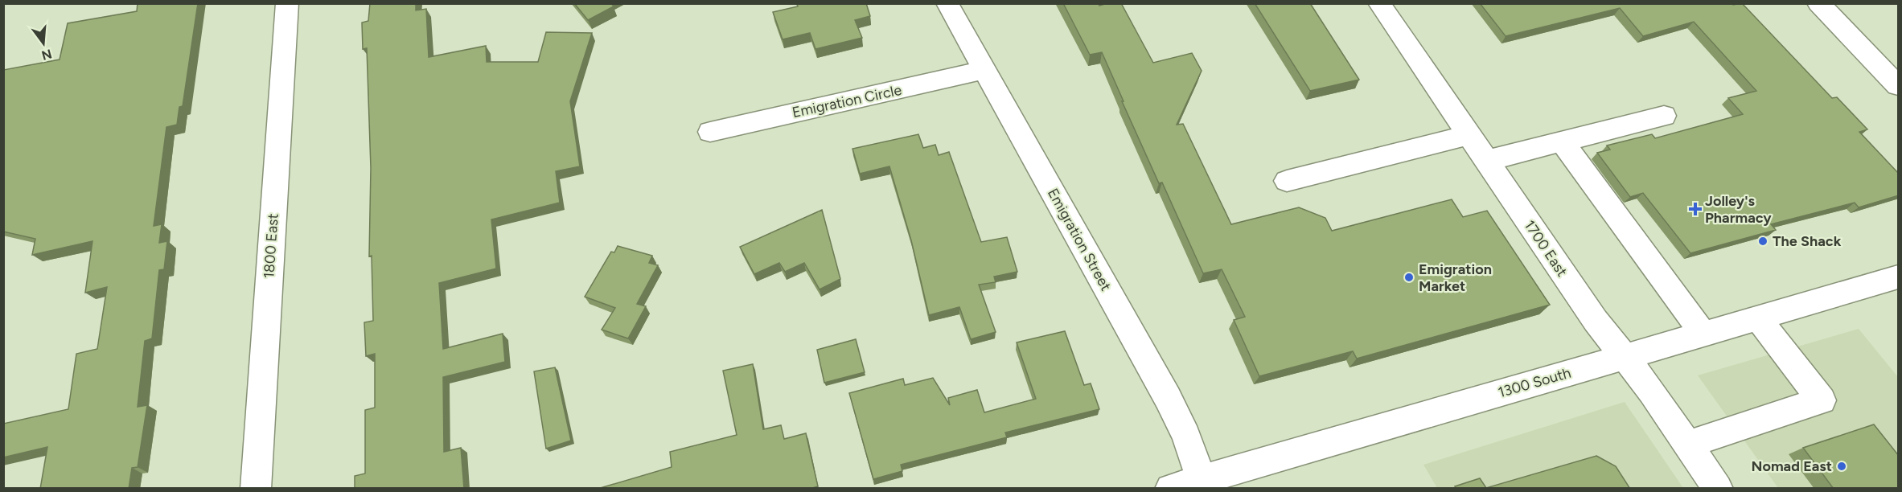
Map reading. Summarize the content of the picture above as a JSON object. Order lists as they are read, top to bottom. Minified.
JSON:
{"streets":{"street":["Emigration Circle","Emigration Street","1800 East","1700 East","1300 South"]},"crossings":[["Emigration Circle","Emigration Street"],["Emigration Street","1300 South"],["1700 East","1300 South"]],"places":{"health":["Jolley's Pharmacy"],"other":["The Shack","Emigration Market","Nomad East"]},"north":"bottom"}
